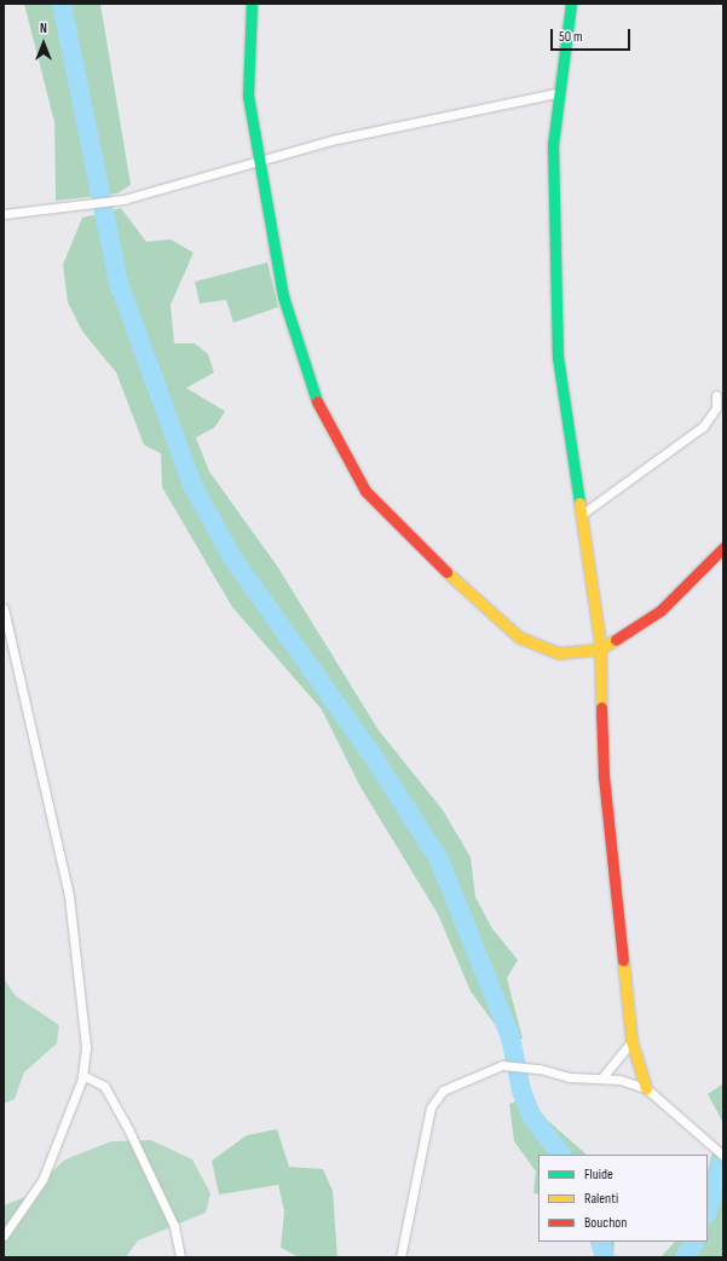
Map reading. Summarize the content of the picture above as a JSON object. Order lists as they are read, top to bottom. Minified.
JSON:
{"legend":["Fluide","Ralenti","Bouchon"],"scale_bar":"50 m","north":"top"}
